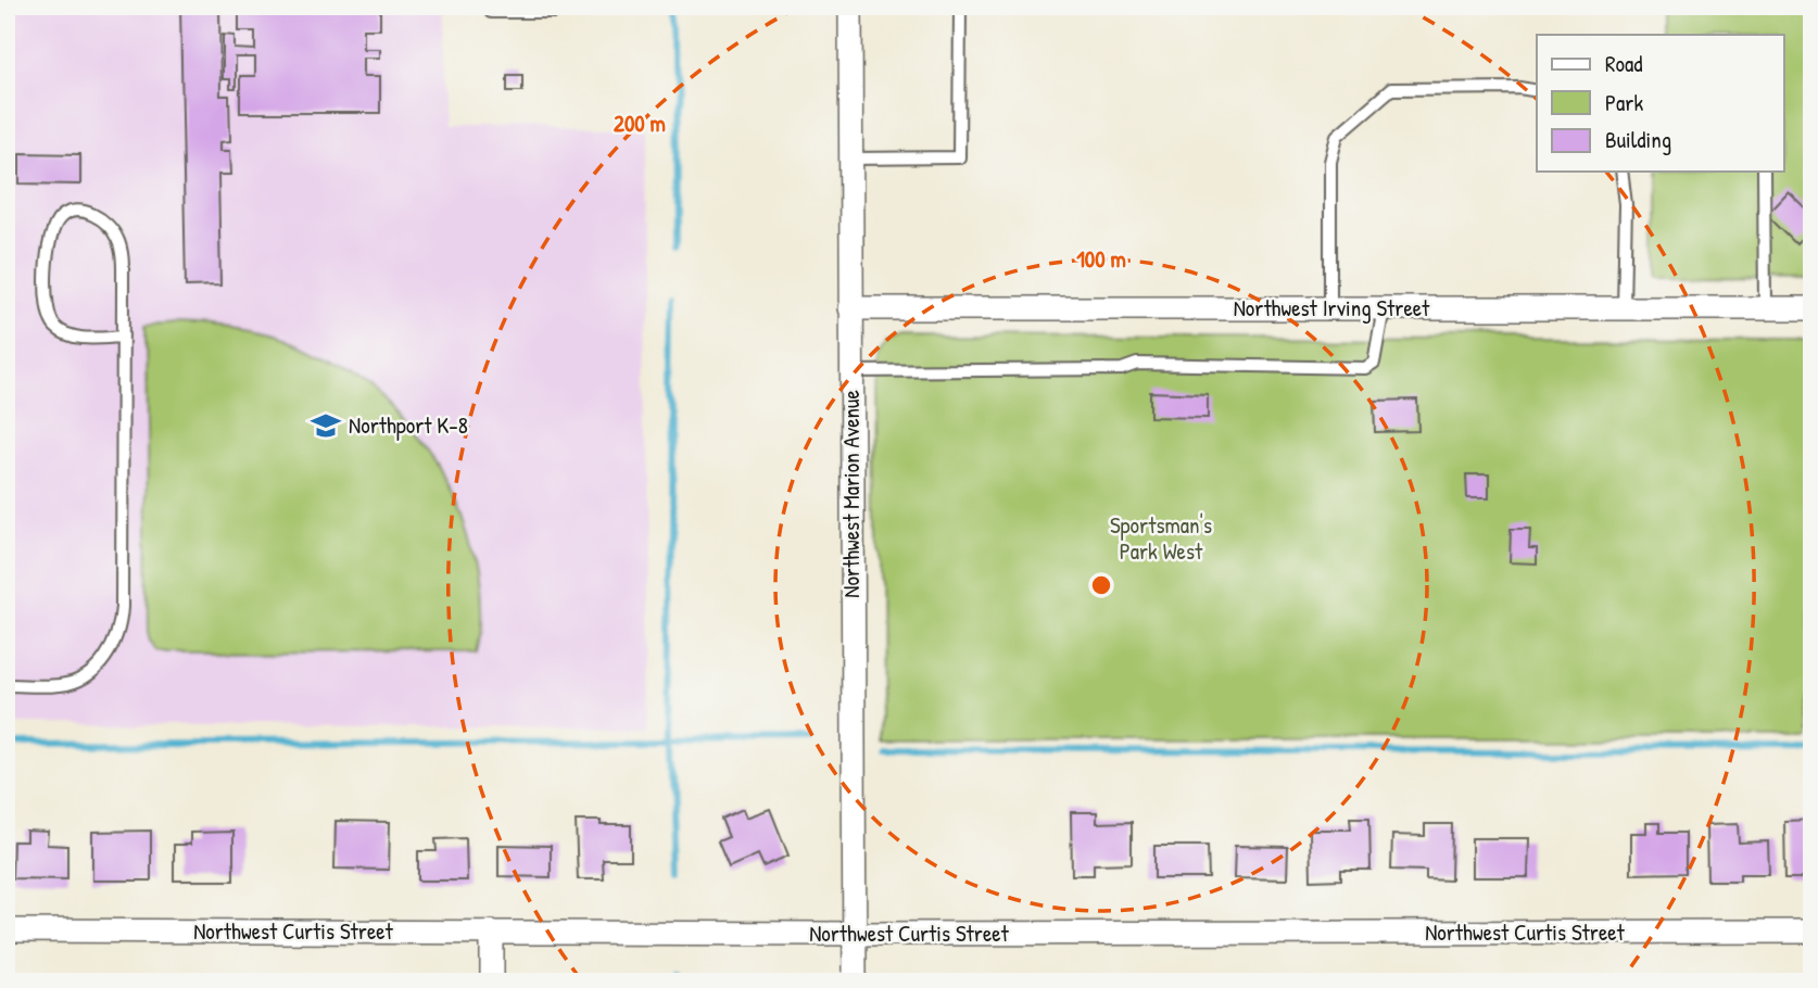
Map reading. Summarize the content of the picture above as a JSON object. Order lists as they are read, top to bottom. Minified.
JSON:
{"streets":{"street":["Northwest Irving Street","Northwest Marion Avenue","Northwest Curtis Street"]},"crossings":[["Northwest Irving Street","Northwest Marion Avenue"],["Northwest Marion Avenue","Northwest Curtis Street"]],"parks":["Sportsman's Park West"],"places":{"school or university":["Northport K-8"]},"legend":["Road","Park","Building"],"rings":["200 m","100 m"]}
